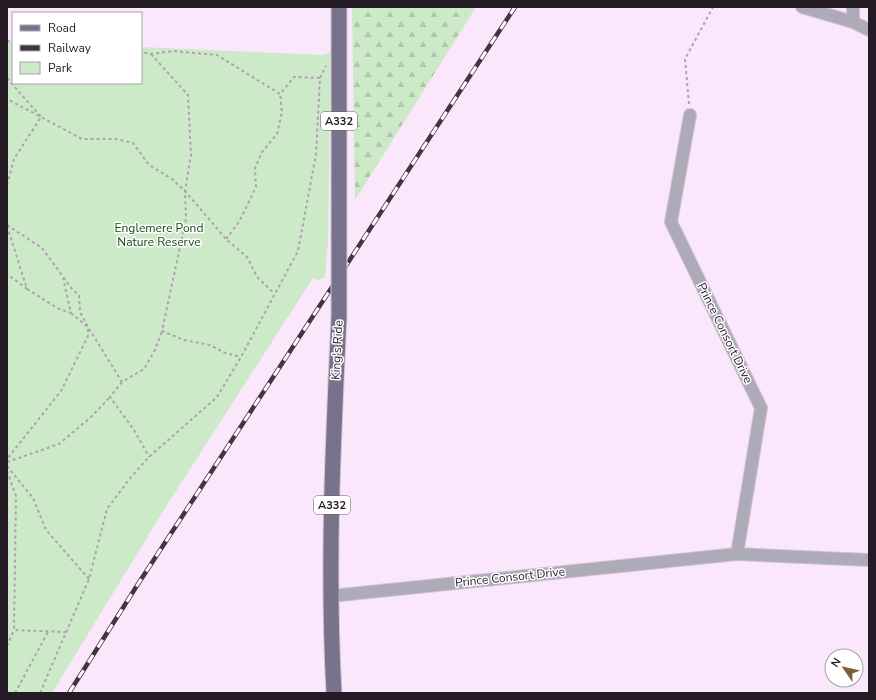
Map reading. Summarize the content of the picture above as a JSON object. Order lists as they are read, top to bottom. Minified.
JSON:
{"streets":{"main road":["A332","King's Ride"],"street":["Prince Consort Drive"]},"crossings":[["Prince Consort Drive","King's Ride"]],"parks":["Englemere Pond Nature Reserve"],"legend":["Road","Railway","Park"],"north":"top left"}
